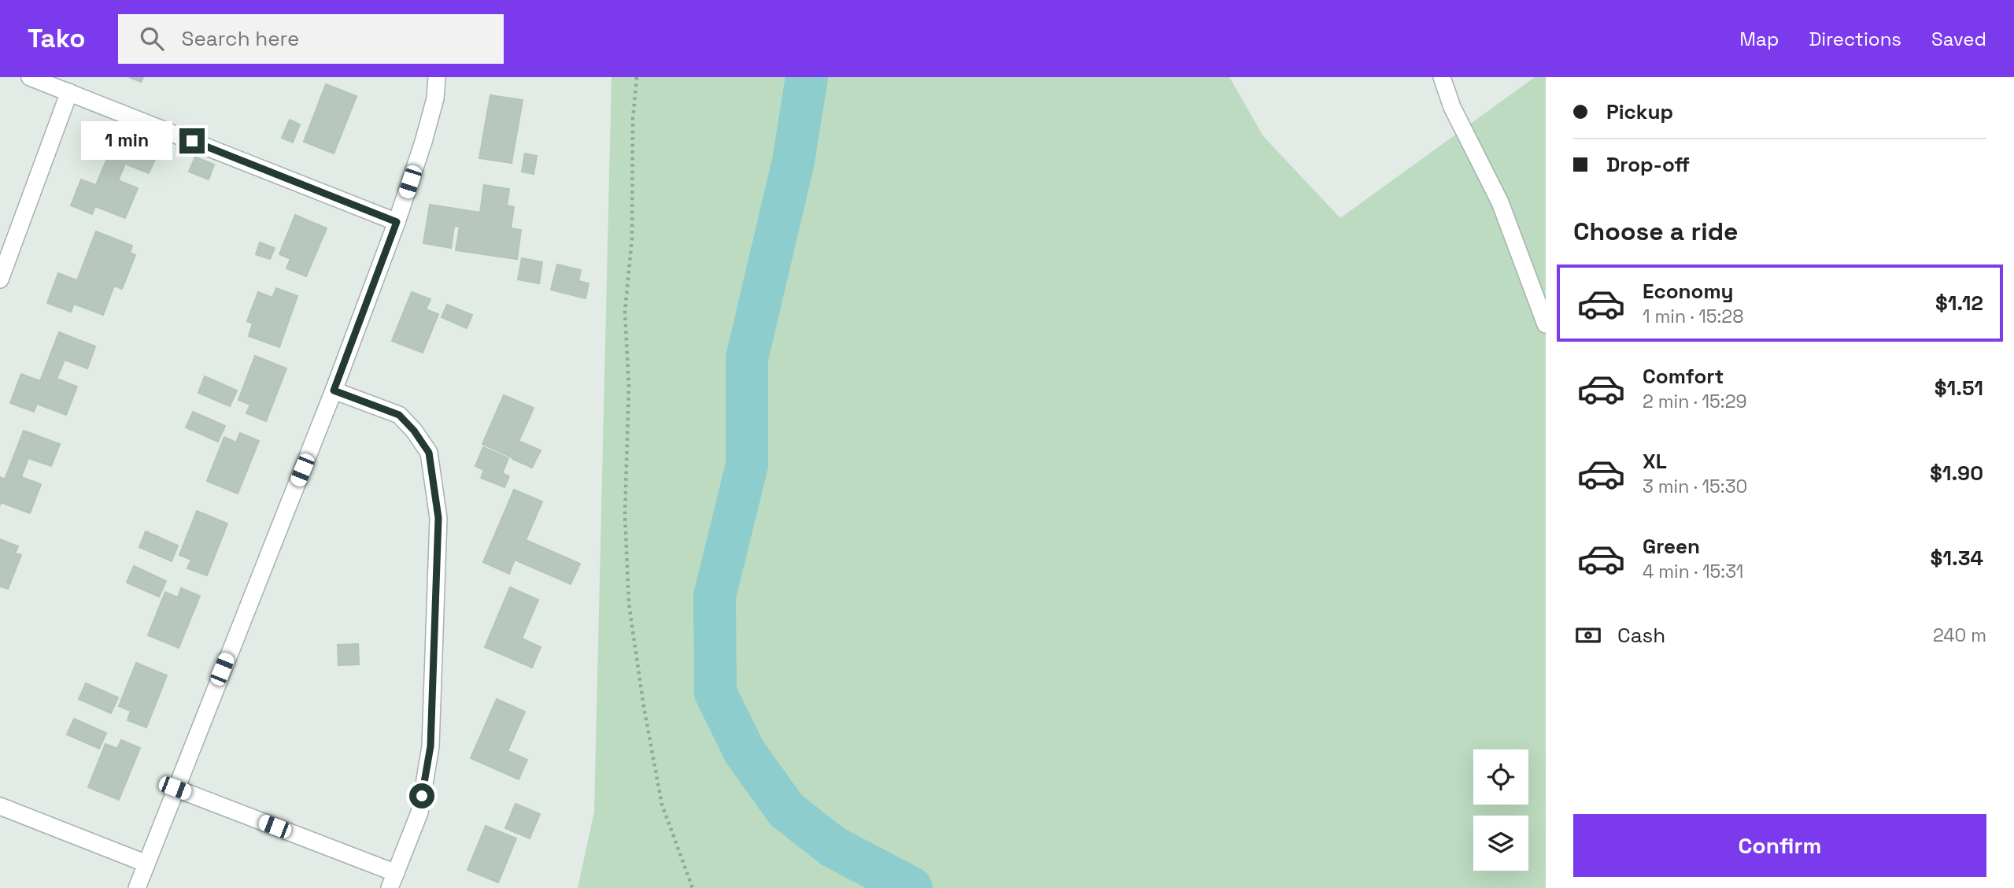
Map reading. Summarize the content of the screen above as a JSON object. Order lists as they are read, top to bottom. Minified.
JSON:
{"page":{"header":"Tako","search":"Search here","nav":["Map","Directions","Saved"],"banner":["Pickup","Drop-off"],"bubble":"1 min","heading":"Choose a ride","list":[{"name":"Economy","note":"1 min · 15:28","value":"$1.12"},{"name":"Comfort","note":"2 min · 15:29","value":"$1.51"},{"name":"XL","note":"3 min · 15:30","value":"$1.90"},{"name":"Green","note":"4 min · 15:31","value":"$1.34"}],"pay":["Cash","240 m"],"buttons":"Confirm"}}
